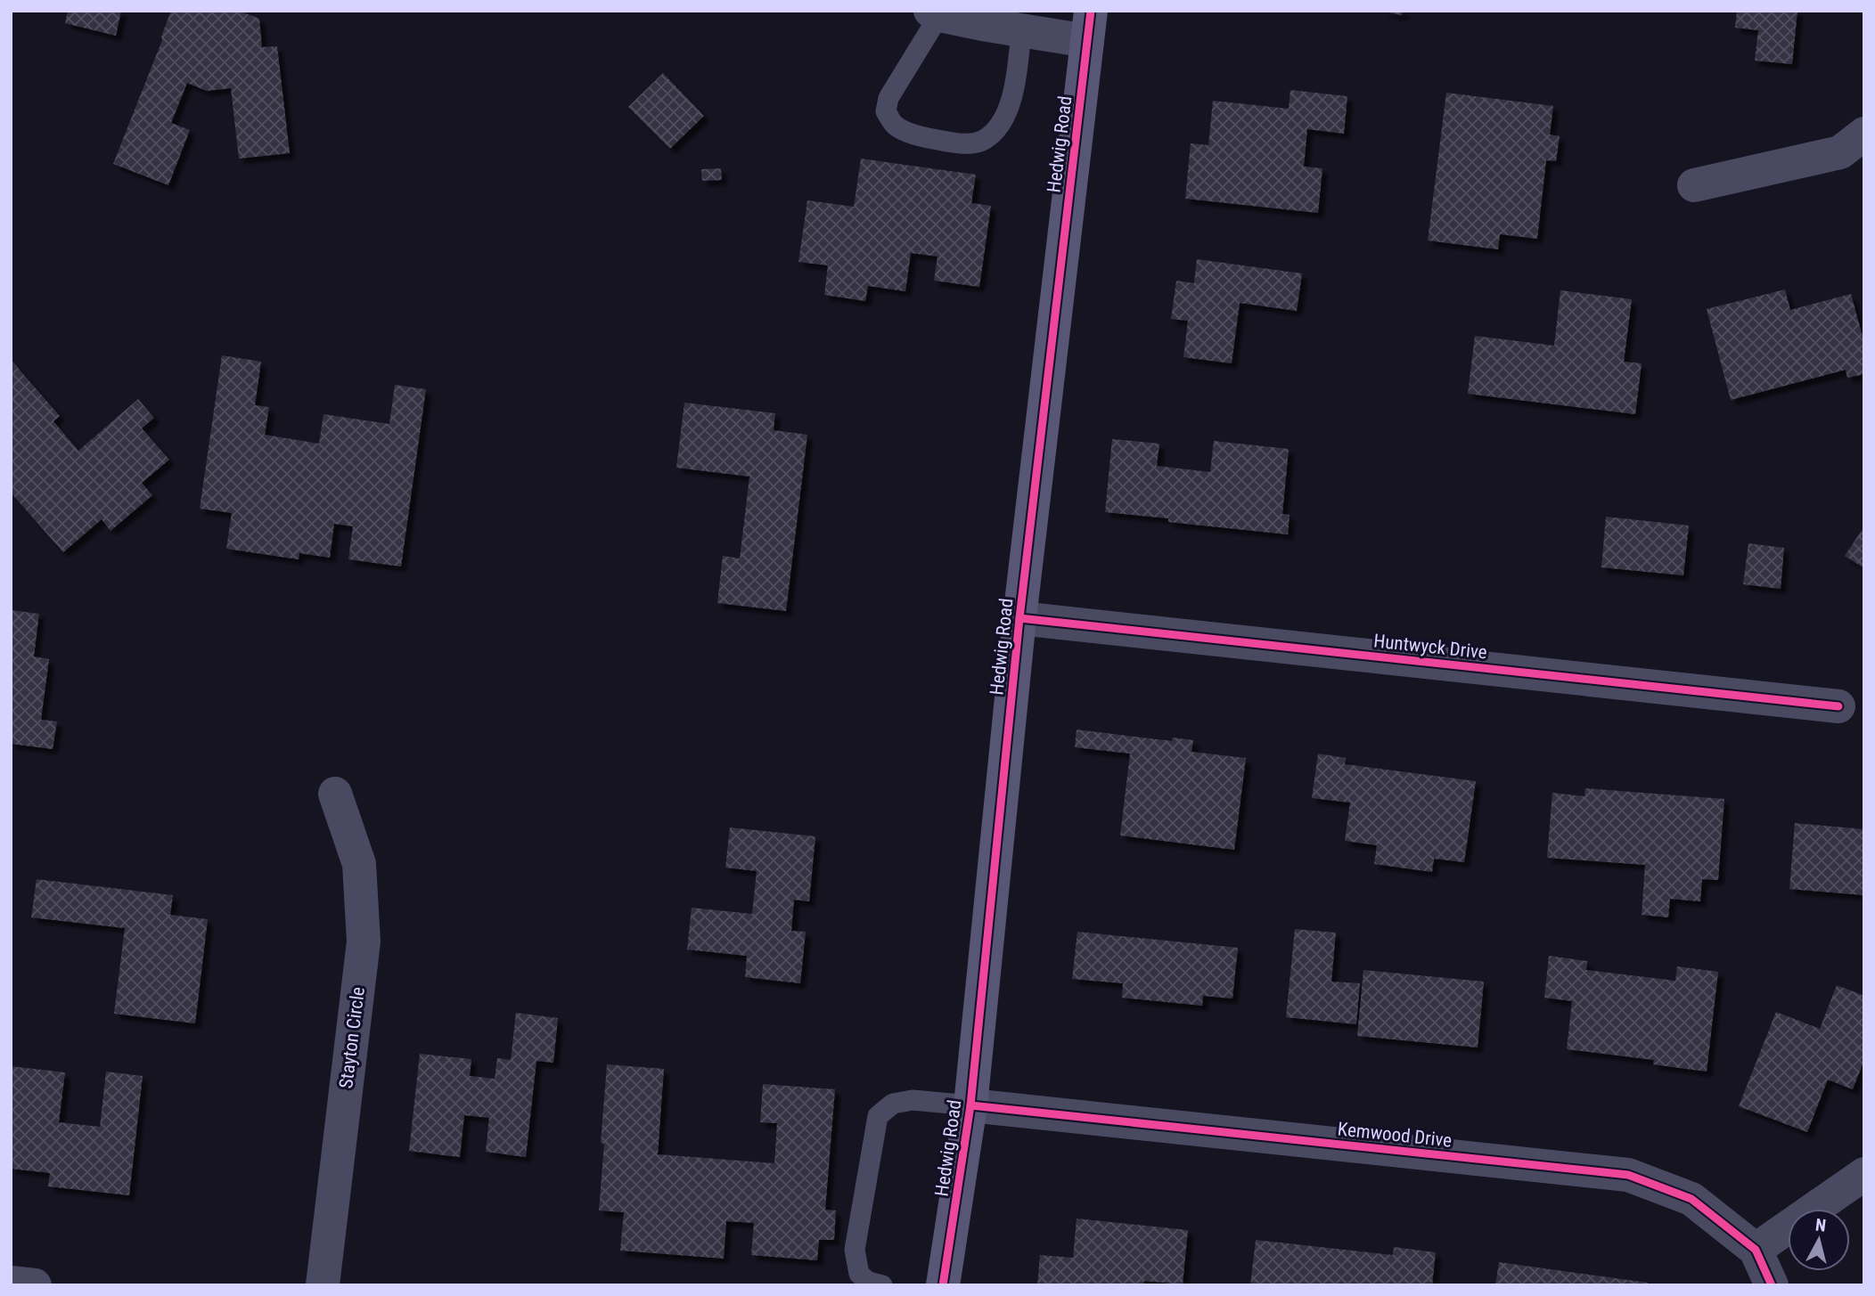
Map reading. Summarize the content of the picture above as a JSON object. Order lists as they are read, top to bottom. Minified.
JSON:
{"streets":{"street":["Hedwig Road","Huntwyck Drive","Stayton Circle","Kemwood Drive"]},"crossings":[["Hedwig Road","Huntwyck Drive"],["Hedwig Road","Kemwood Drive"]],"north":"top"}
